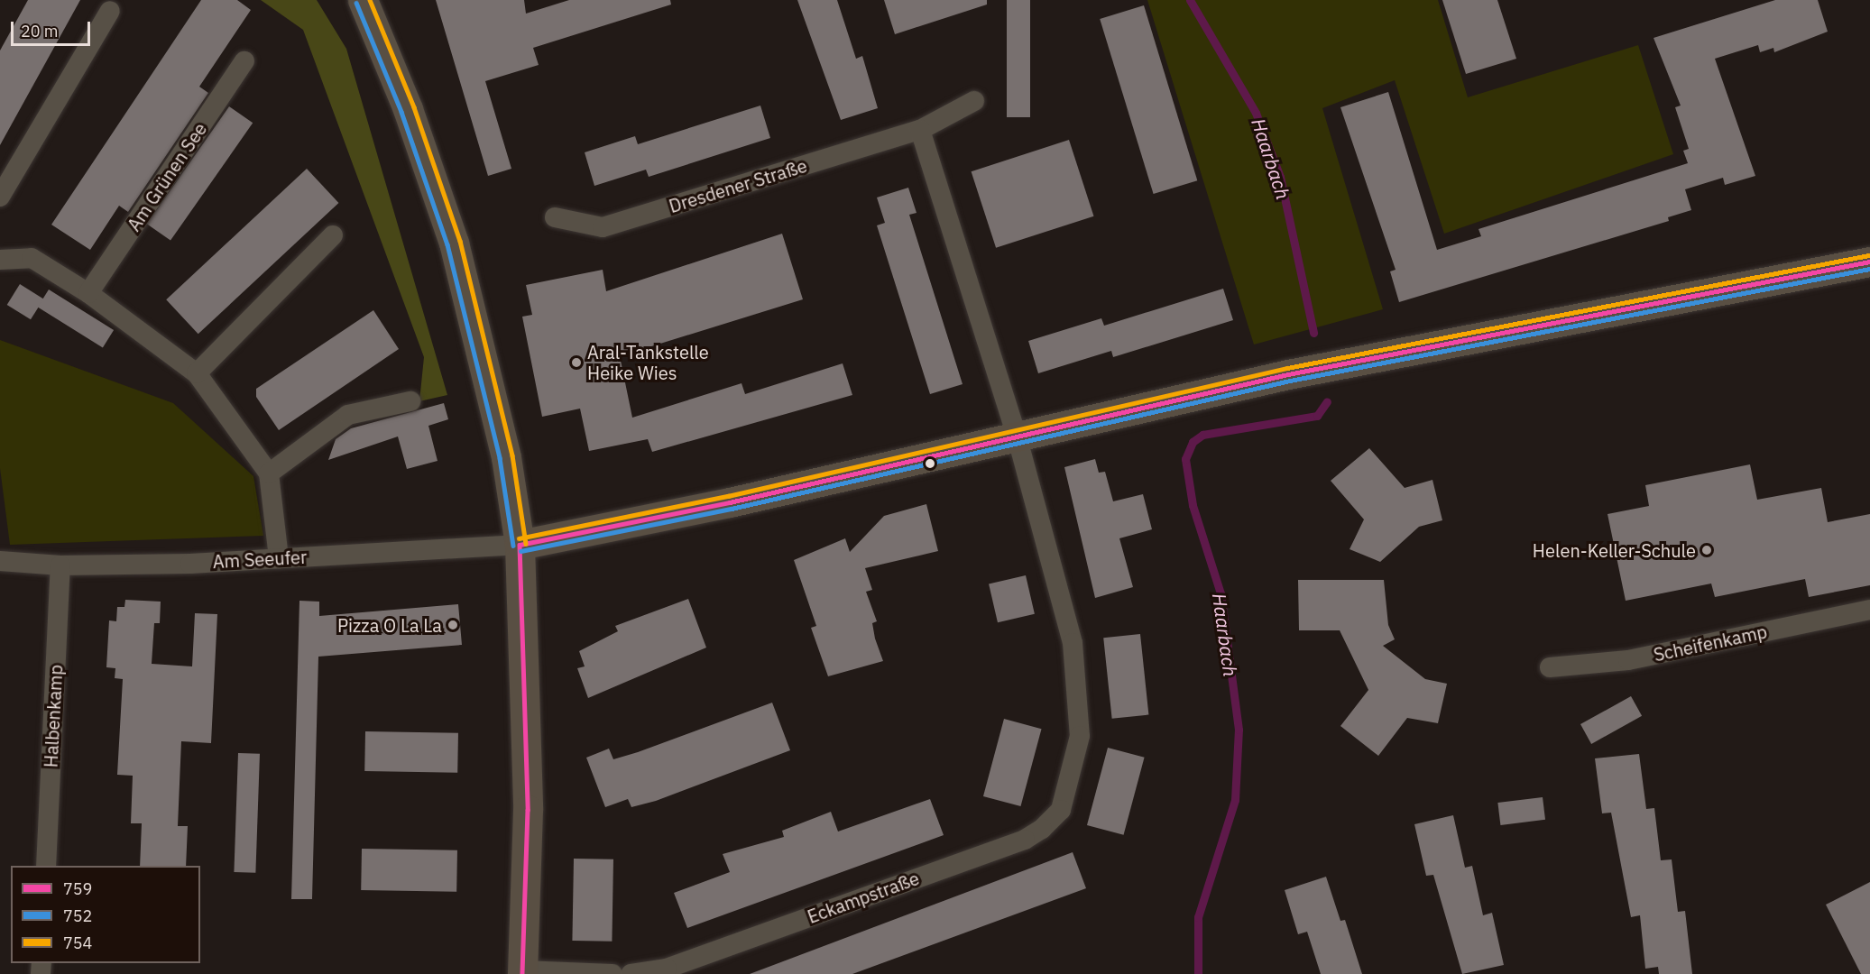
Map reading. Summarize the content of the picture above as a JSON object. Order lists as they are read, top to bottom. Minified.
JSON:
{"streets":{"street":["Am Grünen See","Dresdener Straße","Am Seeufer","Scheifenkamp","Halbenkamp","Eckampstraße"]},"crossings":[["Am Seeufer","Halbenkamp"]],"water":["Haarbach"],"places":["Aral-Tankstelle Heike Wies","Helen-Keller-Schule","Pizza O La La"],"lines":["transit line 754","transit line 752","transit line 759"],"legend":["759","752","754"],"scale_bar":"20 m"}
